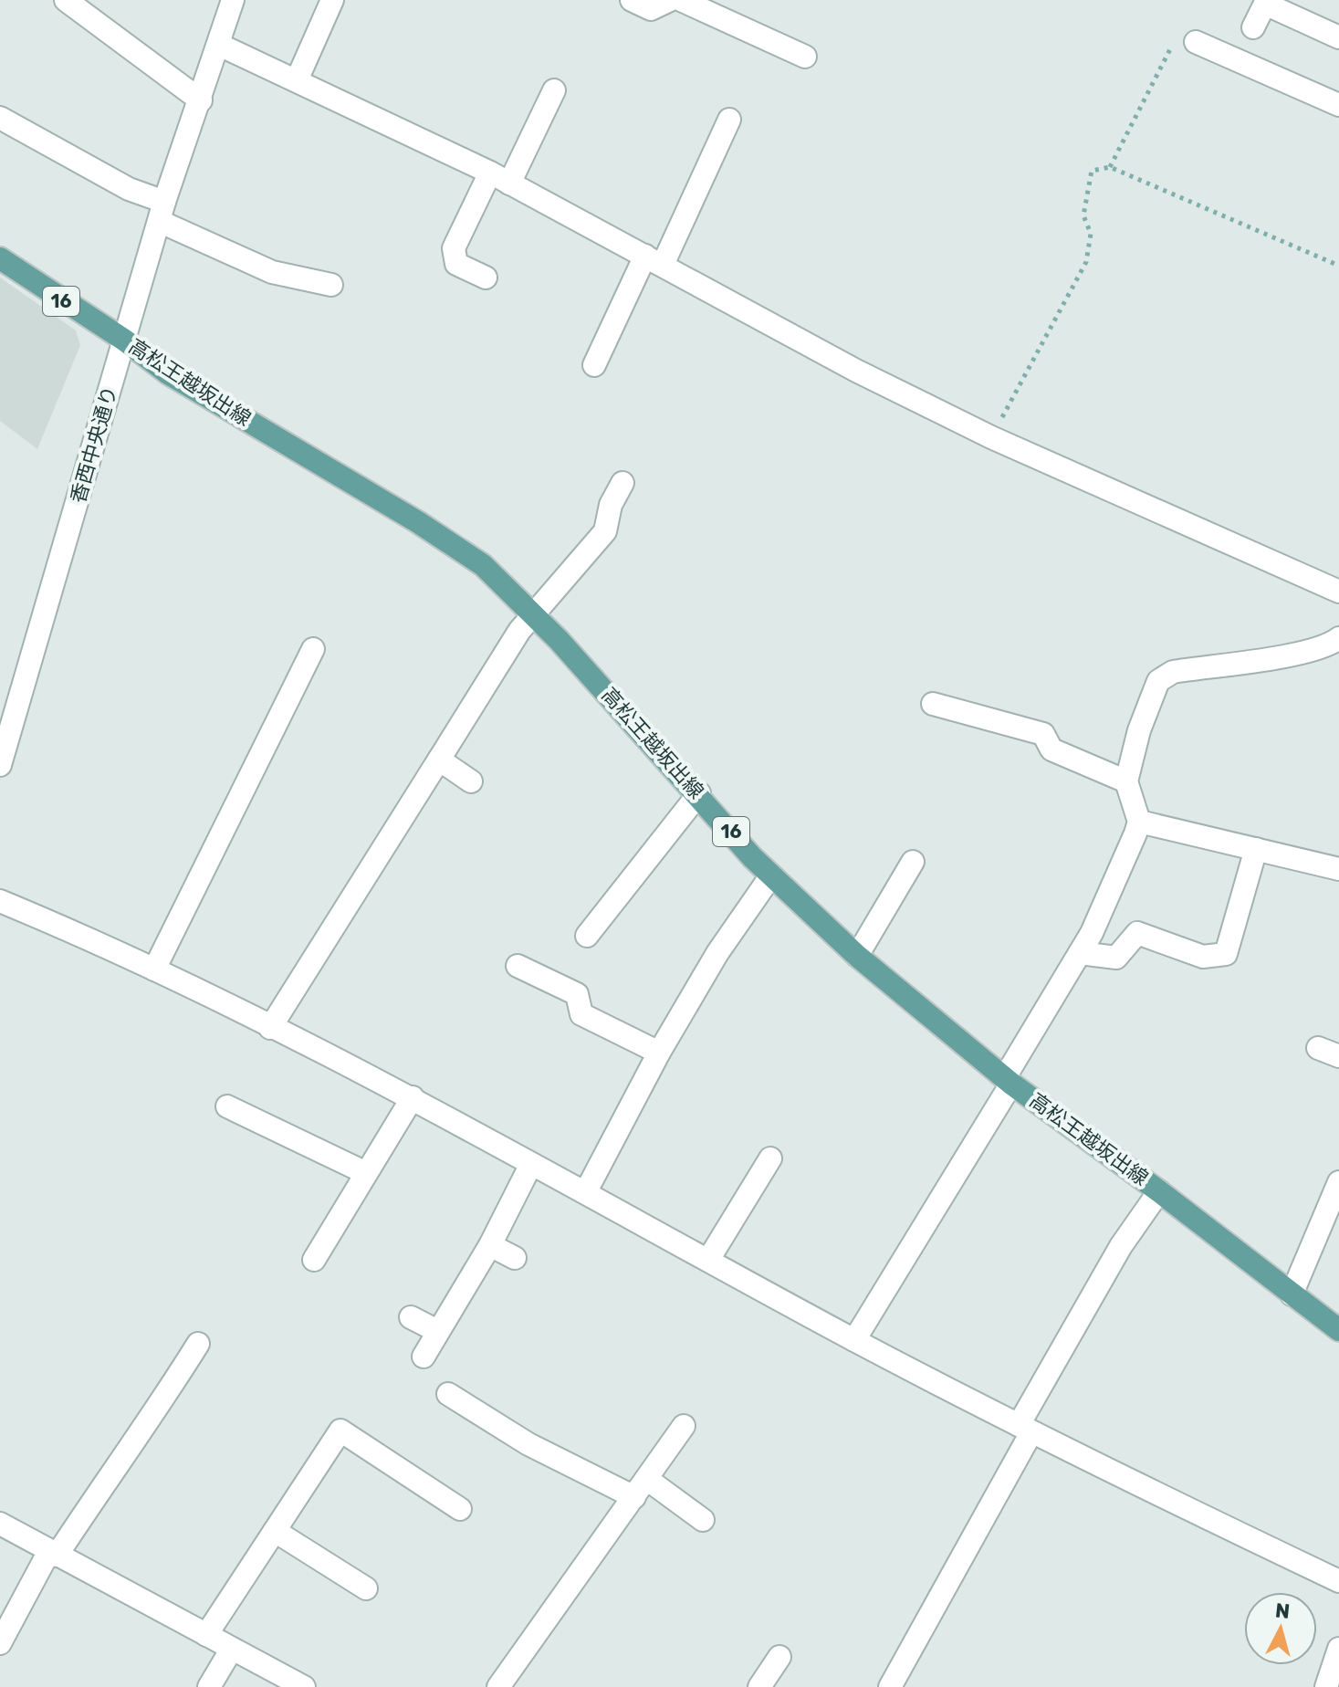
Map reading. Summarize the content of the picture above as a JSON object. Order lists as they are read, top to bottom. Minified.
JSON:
{"streets":{"main road":["16","高松王越坂出線"],"street":["香西中央通り"]},"crossings":[["高松王越坂出線","香西中央通り"]],"north":"top"}
